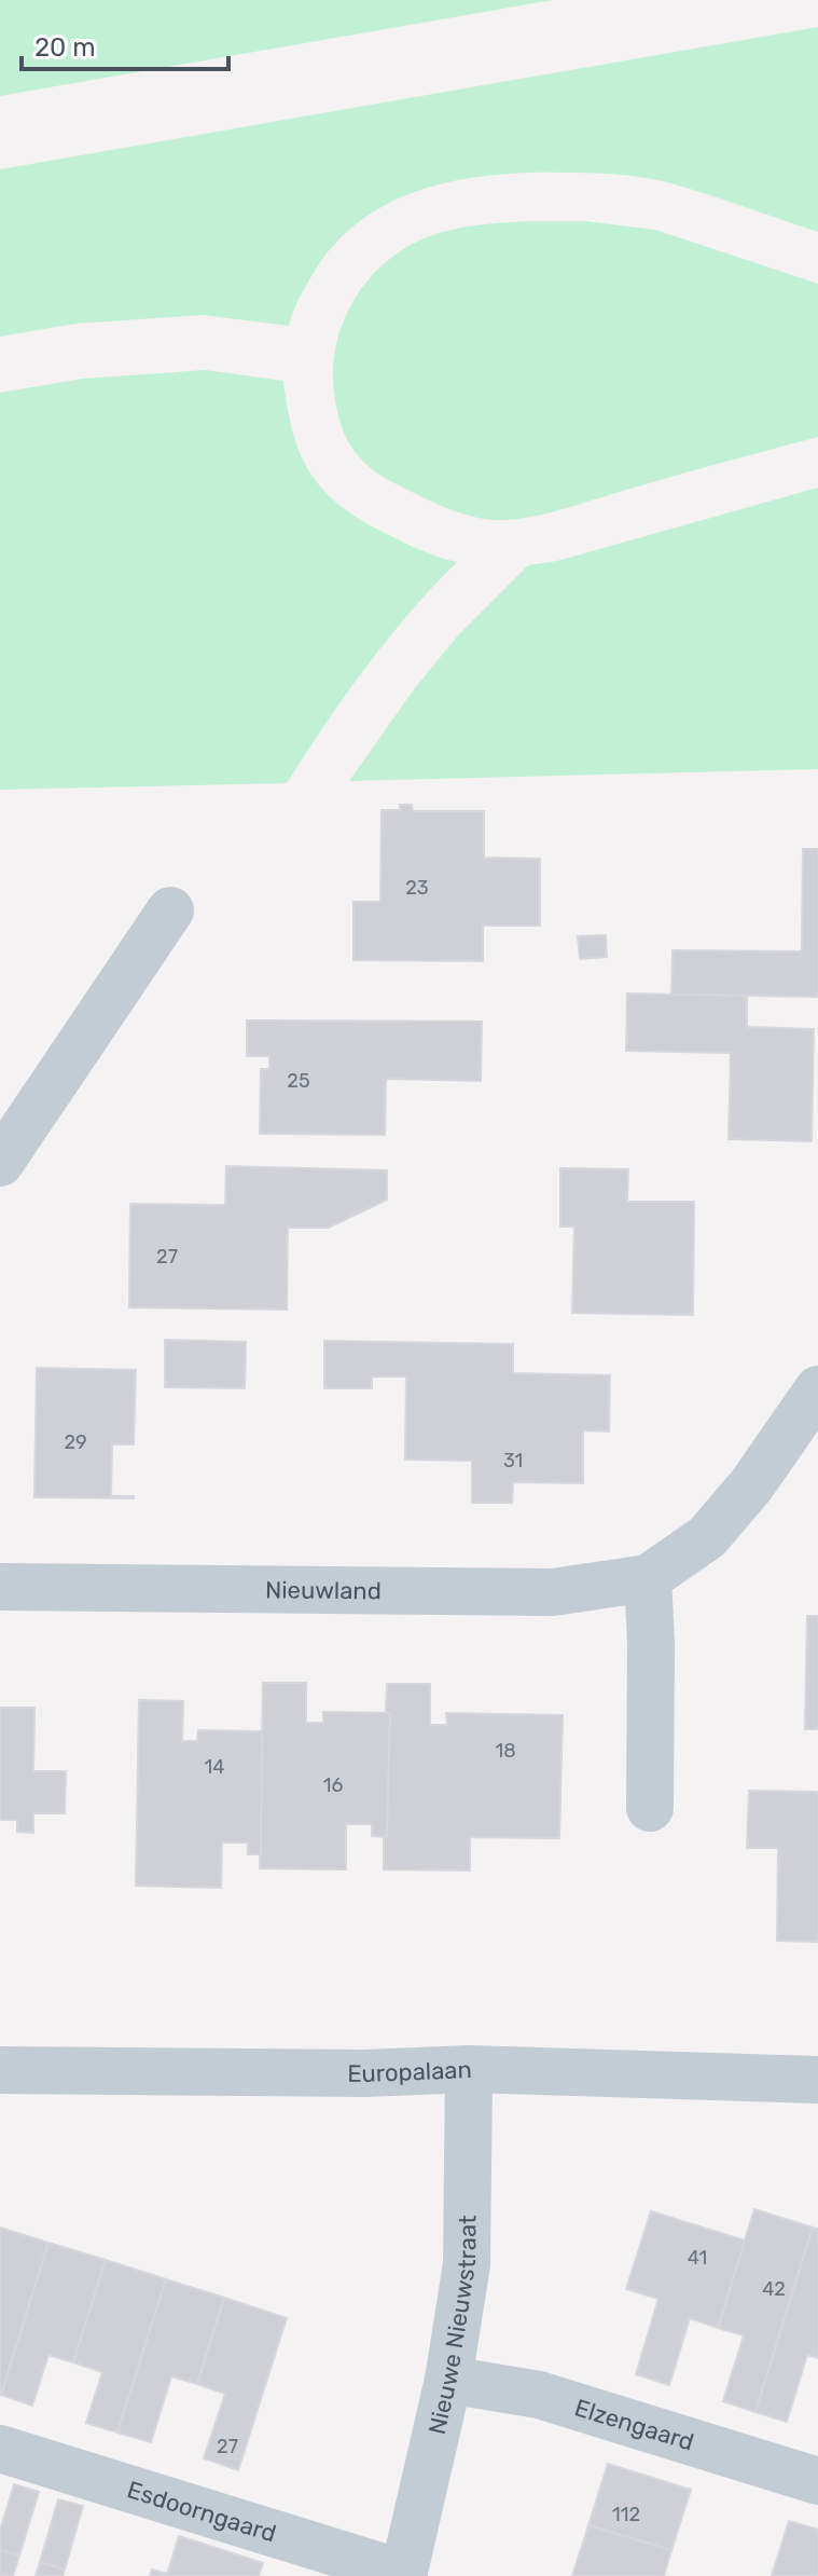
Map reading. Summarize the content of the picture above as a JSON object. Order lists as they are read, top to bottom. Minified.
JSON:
{"streets":{"street":["Nieuwland","Europalaan","Nieuwe Nieuwstraat","Elzengaard","Esdoorngaard"]},"crossings":[["Europalaan","Nieuwe Nieuwstraat"],["Nieuwe Nieuwstraat","Elzengaard"],["Nieuwe Nieuwstraat","Esdoorngaard"]],"house_numbers":["23","25","27","29","31","18","14","16","41","42","27","112"],"scale_bar":"20 m"}
